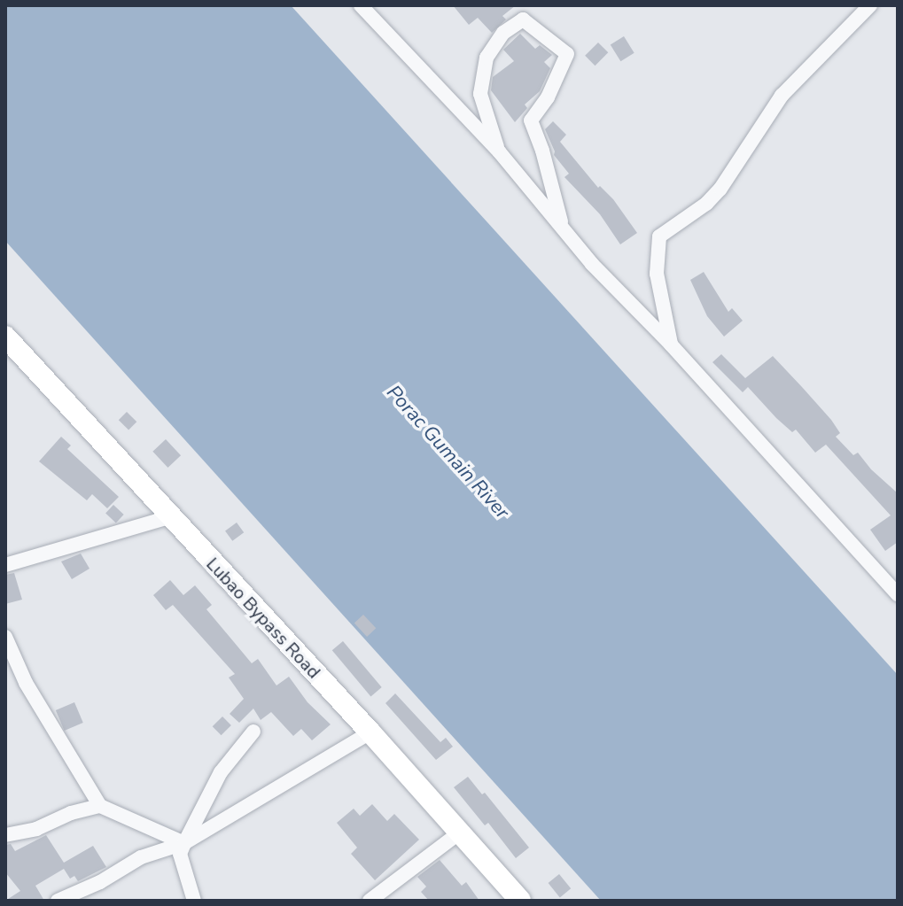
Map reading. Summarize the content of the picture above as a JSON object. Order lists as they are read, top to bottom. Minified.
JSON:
{"streets":{"highway":["Lubao Bypass Road"]},"water":["Porac Gumain River"]}
